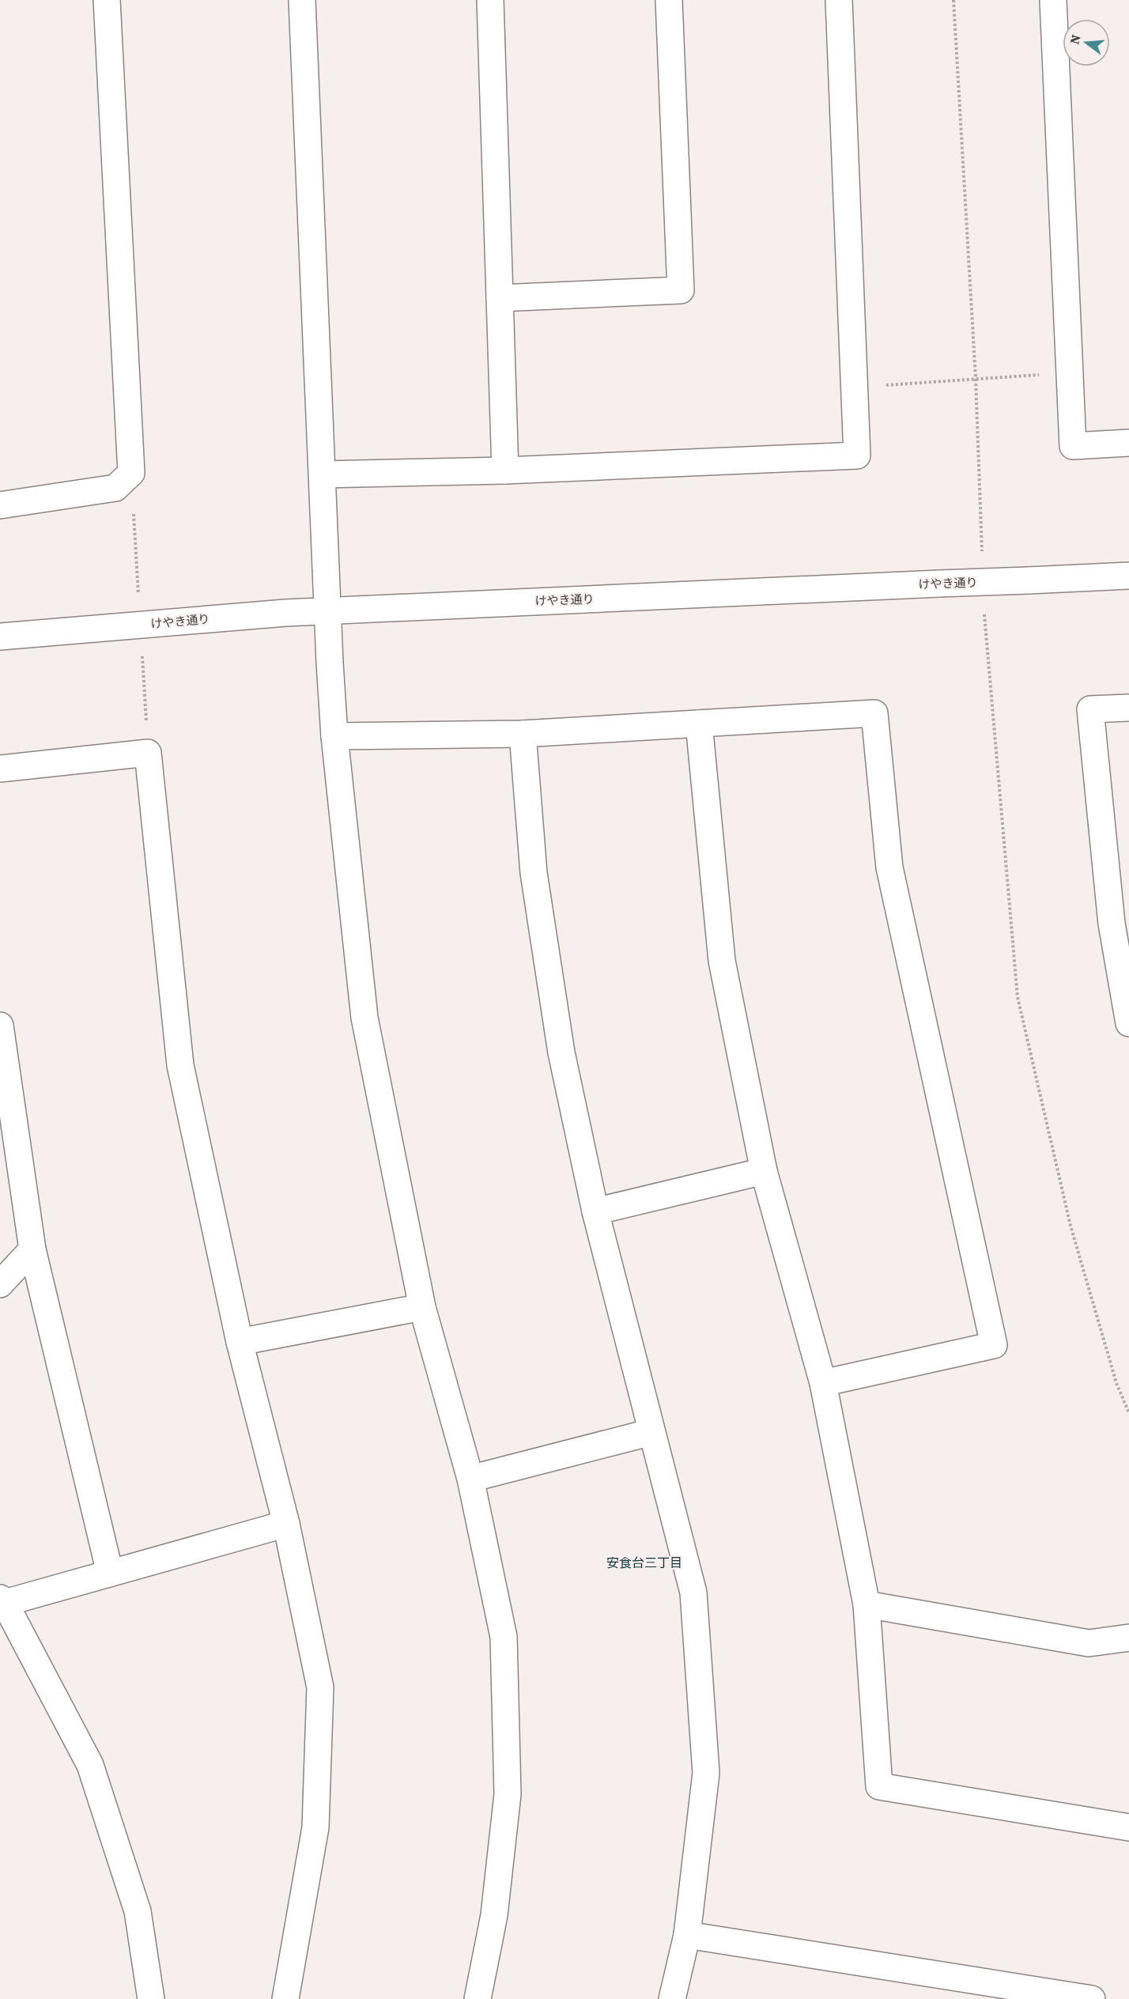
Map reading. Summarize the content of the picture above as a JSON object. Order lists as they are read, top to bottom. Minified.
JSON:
{"streets":{"street":["けやき通り"]},"districts":["安食台三丁目"],"north":"left"}
